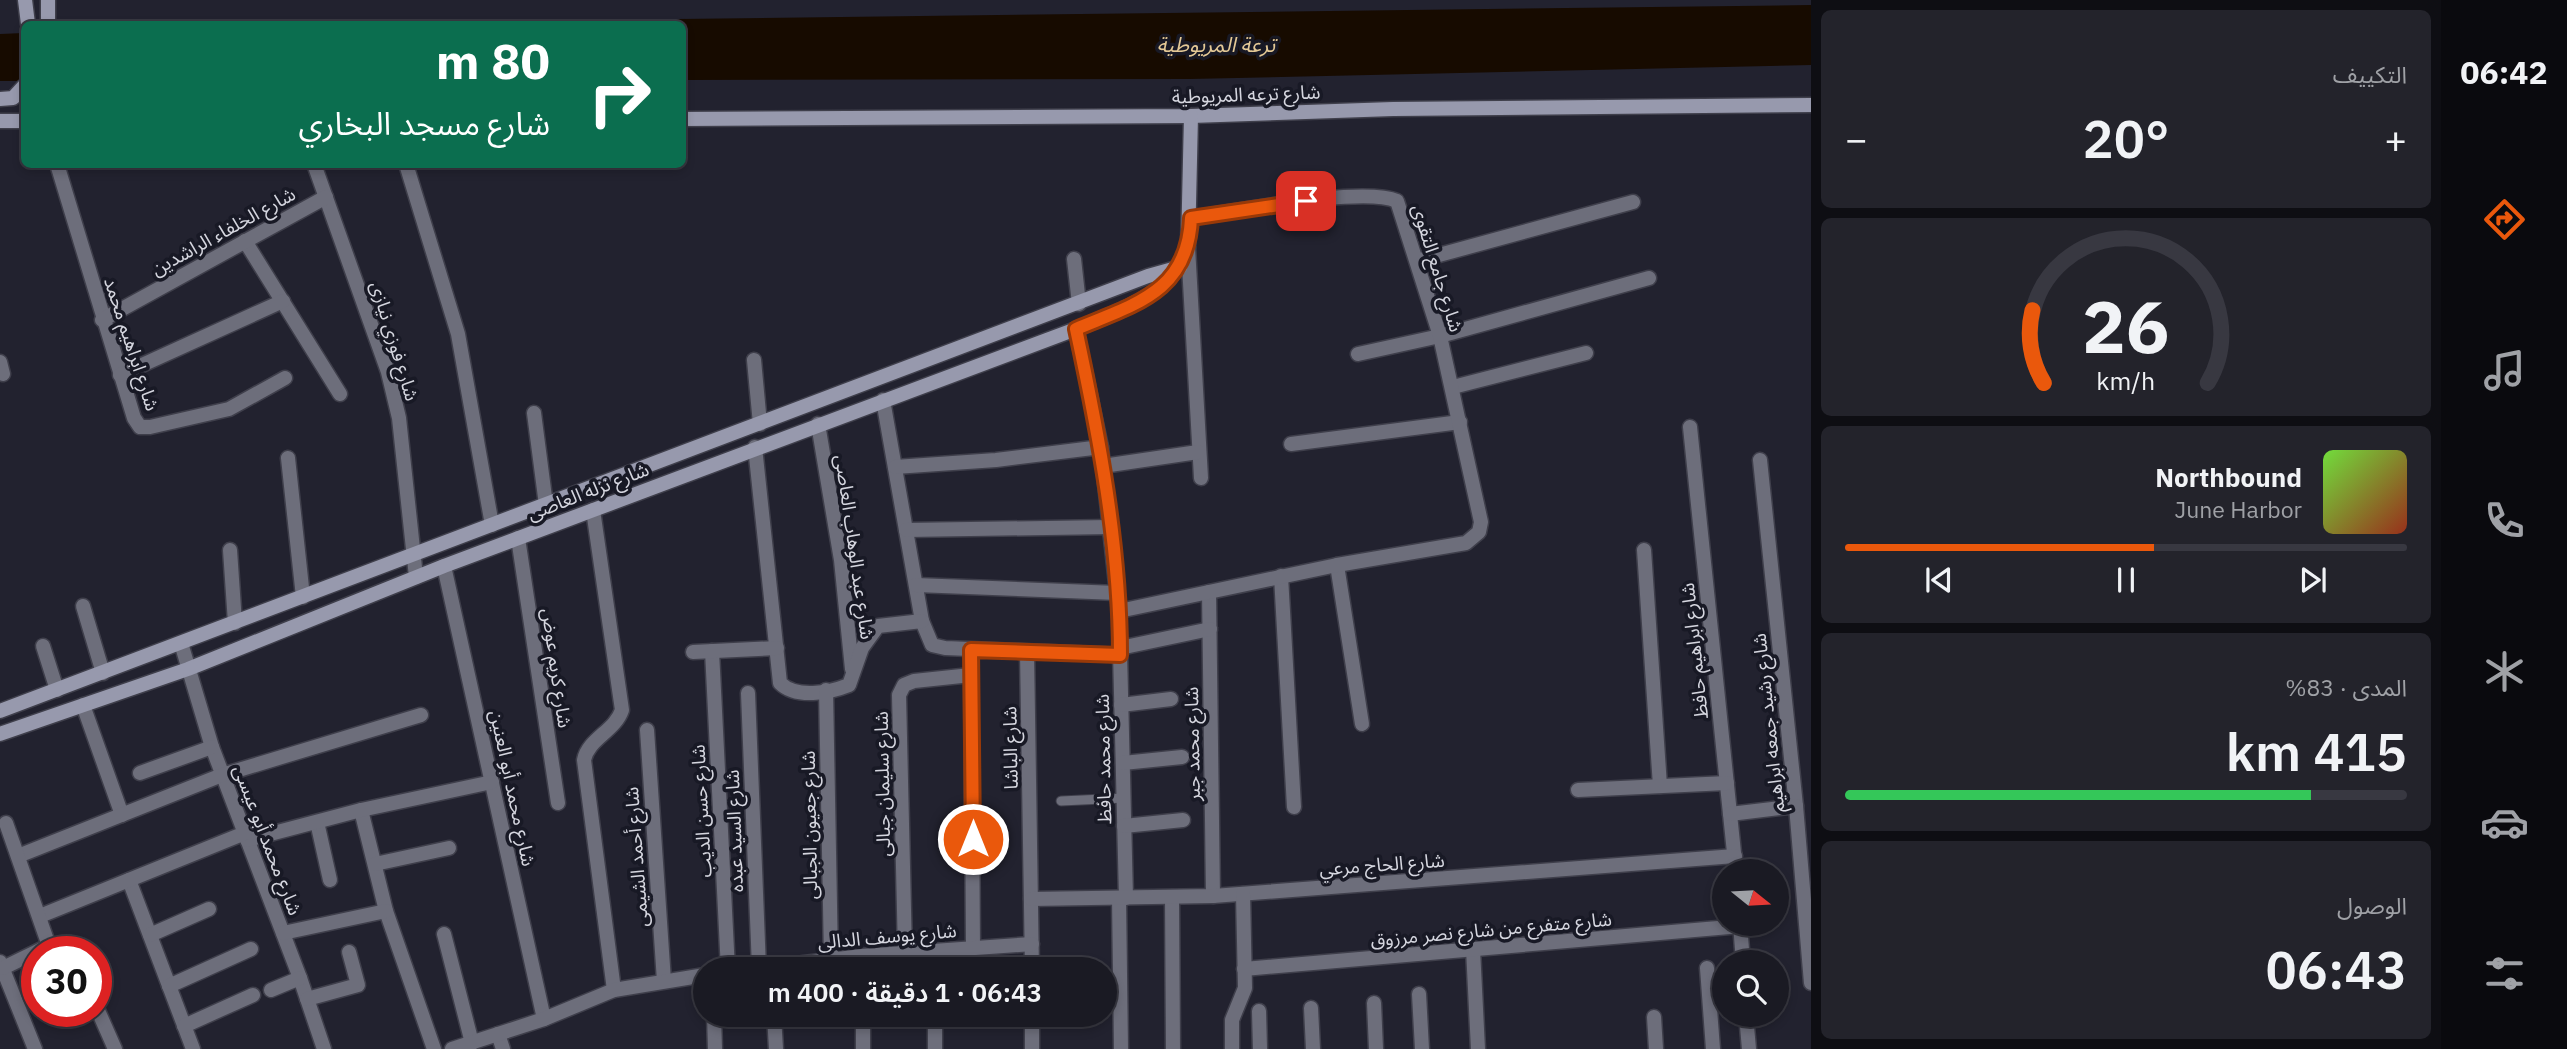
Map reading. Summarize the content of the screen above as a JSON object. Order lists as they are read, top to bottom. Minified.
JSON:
{"streets":{"street":["شارع ترعه المريوطية","شارع الخلفاء الراشدين","شارع جامع التقوى","شارع فوزي نيازى","شارع ابراهيم محمد","شارع نزله العاصى","شارع عبد الوهاب العاصى","شارع ابراهيم حافظ","شارع كريم عوض","شارع رشيد جمعه ابراهيم","شارع محمد جبر","شارع الباشا","شارع محمد حافظ","شارع سليمان جبالى","شارع محمد أبو العنين","شارع حسن الديب","شارع جعيون الجبالى","شارع السيد عبده","شارع محمد أبو عيسى","شارع أحمد الشيمى","شارع الحاج مرعي","شارع متفرع من شارع نصر مرزوق","شارع يوسف الدالى"]},"crossings":[["شارع ترعه المريوطية","شارع نزله العاصى"],["شارع الخلفاء الراشدين","شارع فوزي نيازى"],["شارع الخلفاء الراشدين","شارع ابراهيم محمد"],["شارع جامع التقوى","شارع نزله العاصى"],["شارع فوزي نيازى","شارع نزله العاصى"],["شارع نزله العاصى","شارع عبد الوهاب العاصى"],["شارع نزله العاصى","شارع كريم عوض"],["شارع نزله العاصى","شارع محمد حافظ"],["شارع نزله العاصى","شارع محمد أبو العنين"],["شارع نزله العاصى","شارع محمد أبو عيسى"],["شارع محمد جبر","شارع الحاج مرعي"],["شارع الباشا","شارع الحاج مرعي"],["شارع الباشا","شارع يوسف الدالى"],["شارع محمد حافظ","شارع الحاج مرعي"],["شارع سليمان جبالى","شارع يوسف الدالى"]],"water":["ترعة المريوطية"],"north":"right","page":{"tabs":"06:42","tile":["التكييف",["المدى · 83%","415 km"],["الوصول","06:43"]],"turn":["80 m","شارع مسجد البخاري"],"heat":["−","20°","+"],"song":["Northbound","June Harbor"],"limit":"30","trip":"06:43 · 1 دقيقة · 400 m","gauge":["26","km/h"]}}
